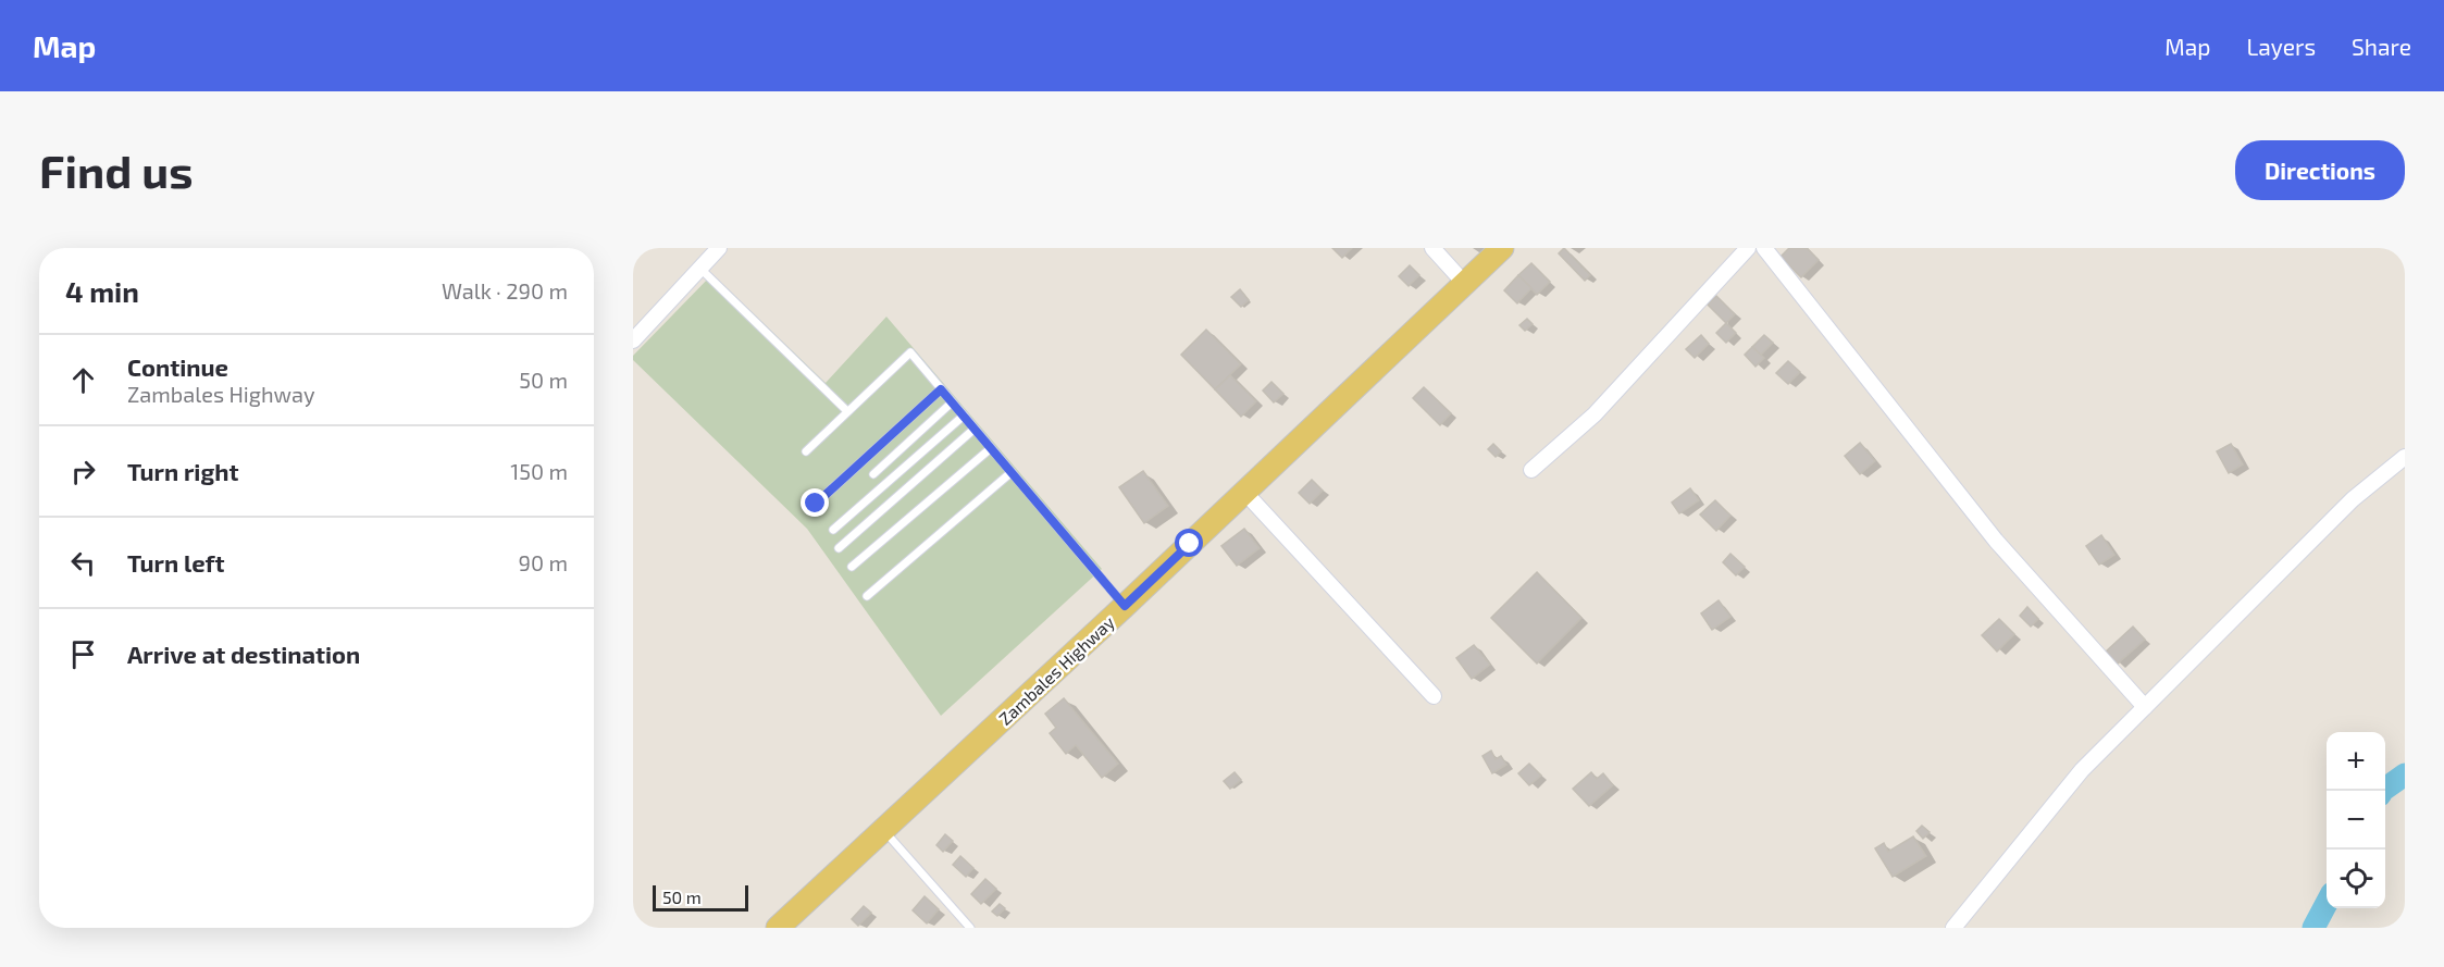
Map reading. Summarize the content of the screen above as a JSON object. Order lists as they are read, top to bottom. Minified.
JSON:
{"streets":{"main road":["Zambales Highway"]},"scale_bar":"50 m","page":{"header":"Map","nav":["Map","Layers","Share"],"buttons":"Directions","title":"Find us","heading":["4 min","Walk · 290 m"],"list":[["Continue","Zambales Highway","50 m"],["Turn right","150 m"],["Turn left","90 m"],"Arrive at destination"],"map_buttons":["+","−"],"scale":"50 m"}}
